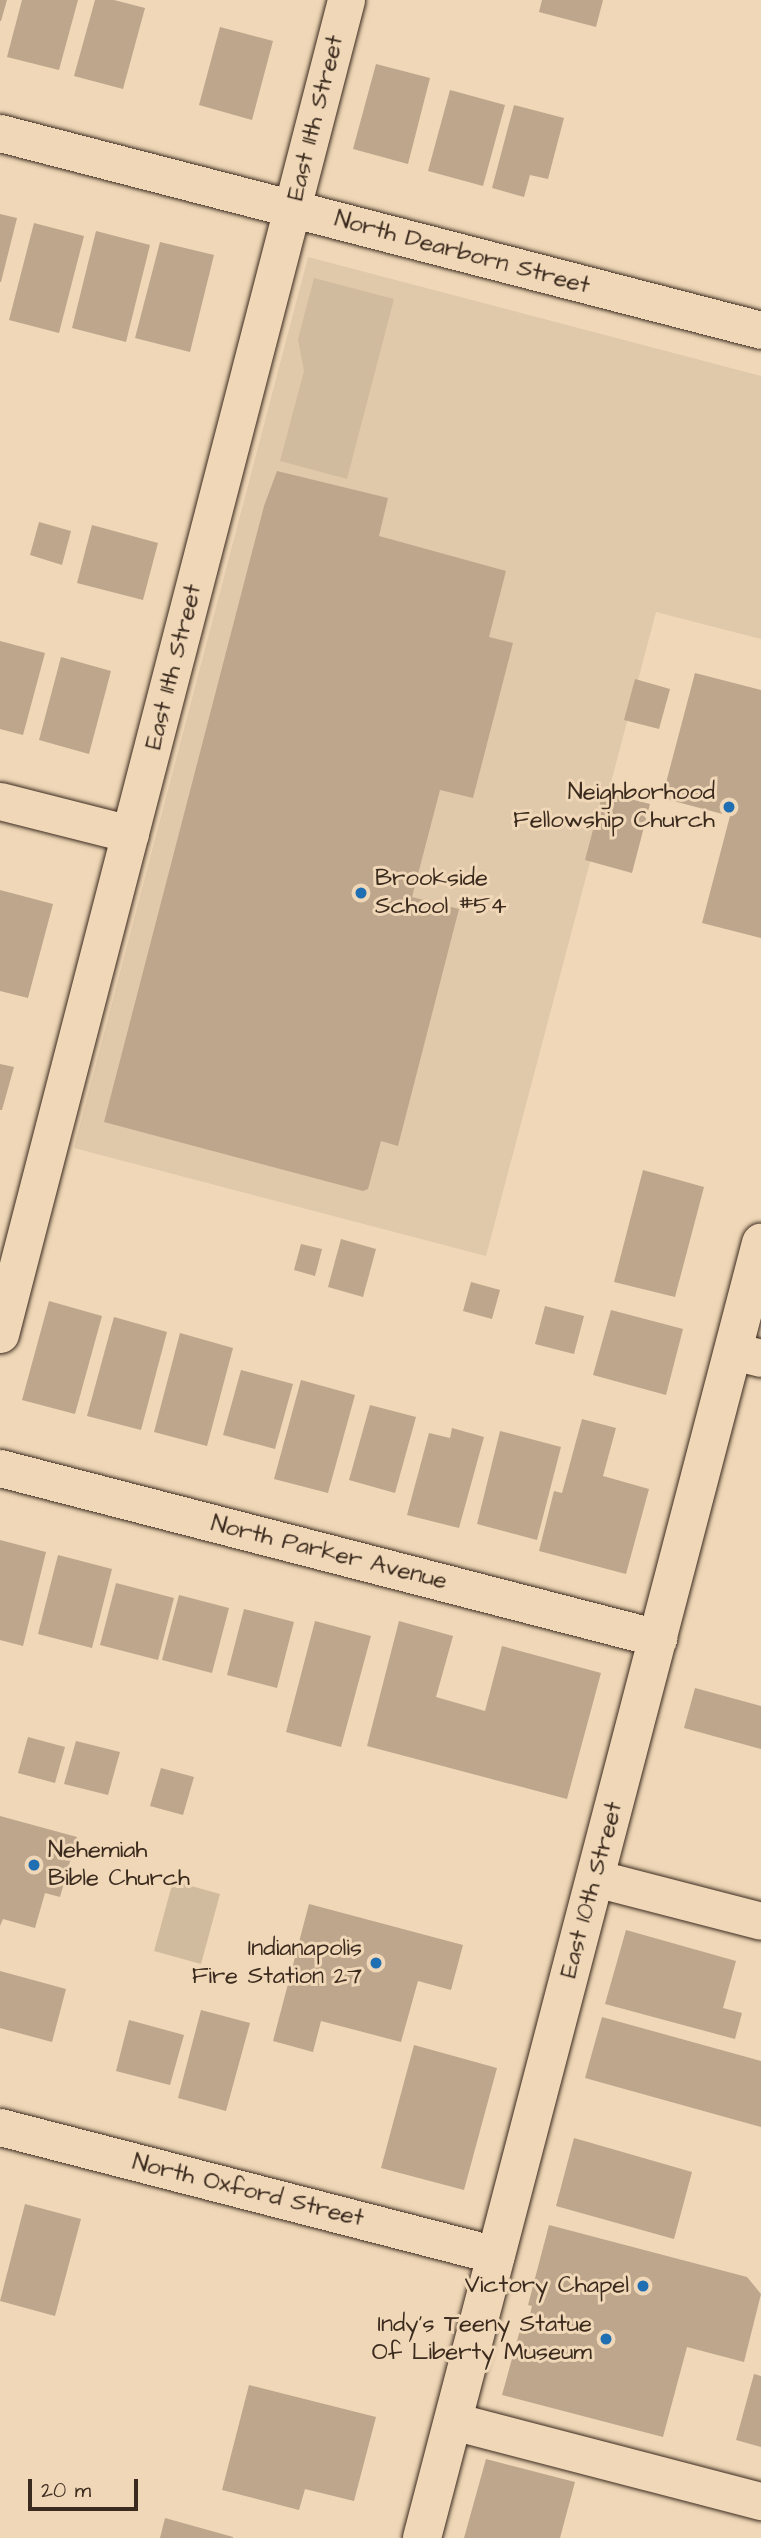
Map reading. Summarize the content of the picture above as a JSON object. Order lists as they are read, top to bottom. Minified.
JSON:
{"streets":{"main road":["East 10th Street"],"street":["East 11th Street","North Dearborn Street","North Parker Avenue","North Oxford Street"]},"crossings":[["East 11th Street","North Dearborn Street"],["North Parker Avenue","East 10th Street"],["East 10th Street","North Oxford Street"]],"places":["Neighborhood Fellowship Church","Brookside School #54","Nehemiah Bible Church","Indianapolis Fire Station 27","Victory Chapel","Indy's Teeny Statue Of Liberty Museum"],"scale_bar":"20 m"}
